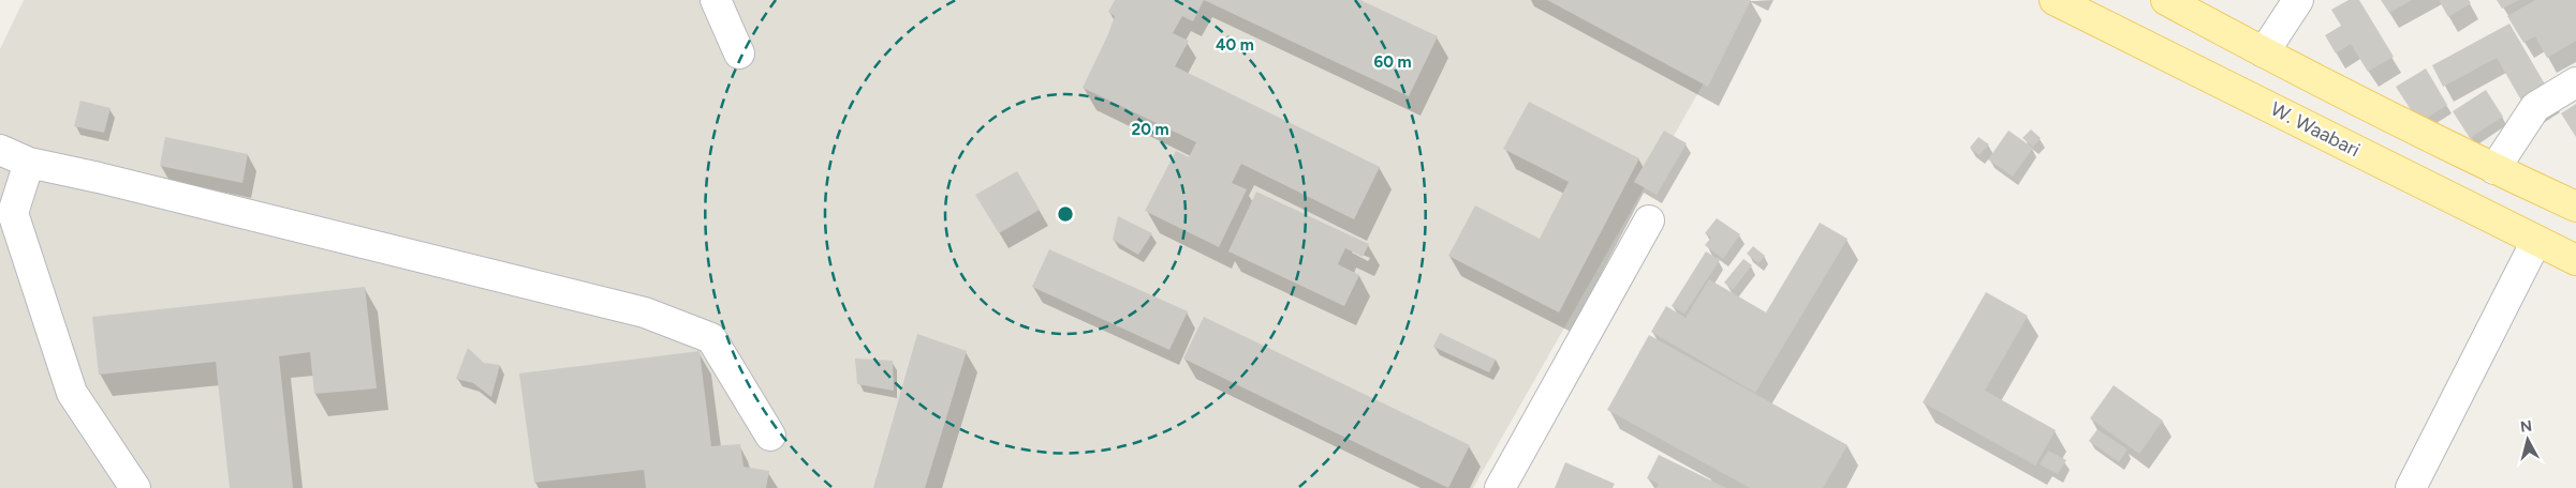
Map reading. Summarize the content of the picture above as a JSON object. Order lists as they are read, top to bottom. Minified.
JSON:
{"streets":{"main road":["W. Waabari"]},"north":"top","rings":["40 m","60 m","20 m"]}
